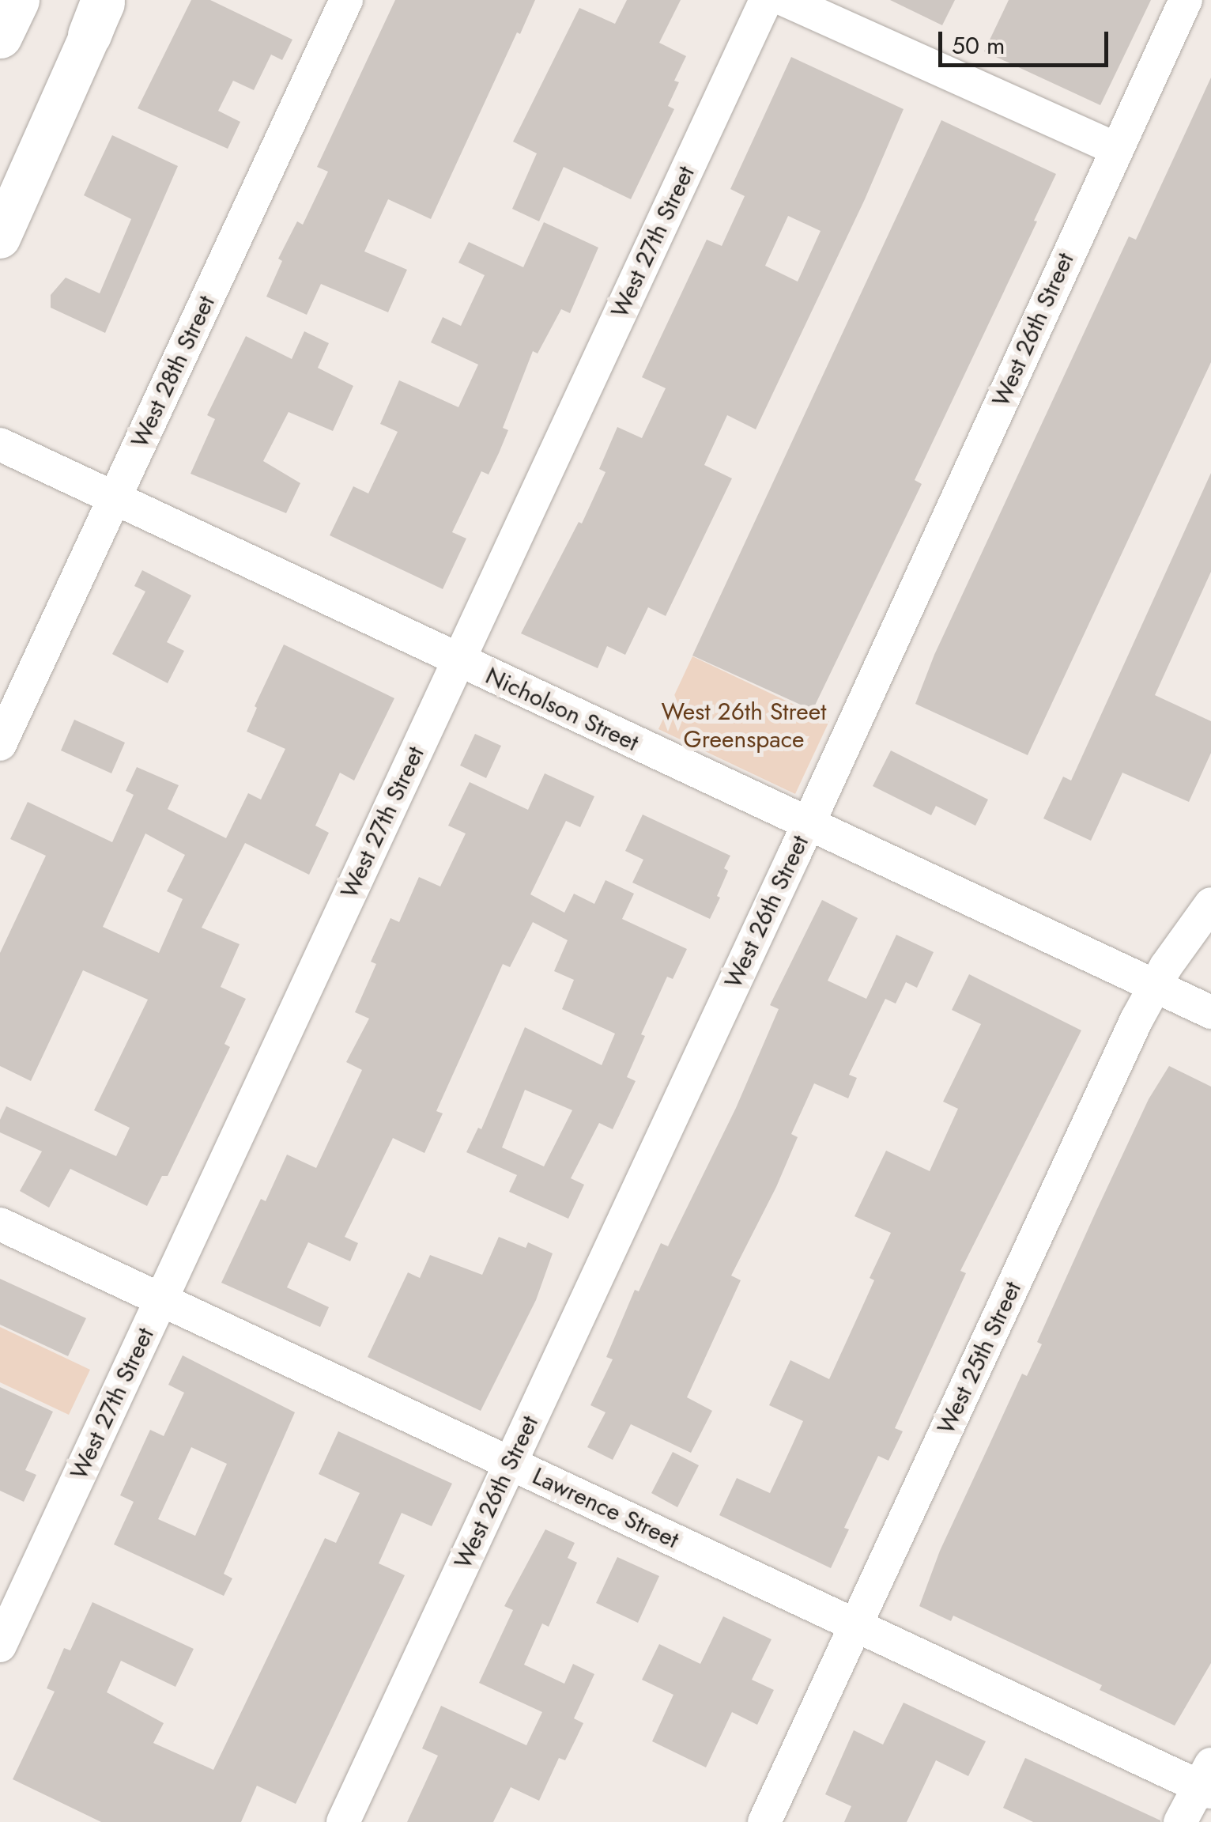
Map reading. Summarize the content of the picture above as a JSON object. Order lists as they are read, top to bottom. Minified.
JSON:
{"streets":{"street":["West 27th Street","West 26th Street","West 28th Street","Nicholson Street","West 25th Street","Lawrence Street"]},"crossings":[["West 27th Street","Nicholson Street"],["West 27th Street","Lawrence Street"],["West 26th Street","Nicholson Street"],["West 26th Street","Lawrence Street"],["West 28th Street","Nicholson Street"],["Nicholson Street","West 25th Street"],["West 25th Street","Lawrence Street"]],"parks":["West 26th Street Greenspace"],"scale_bar":"50 m"}
